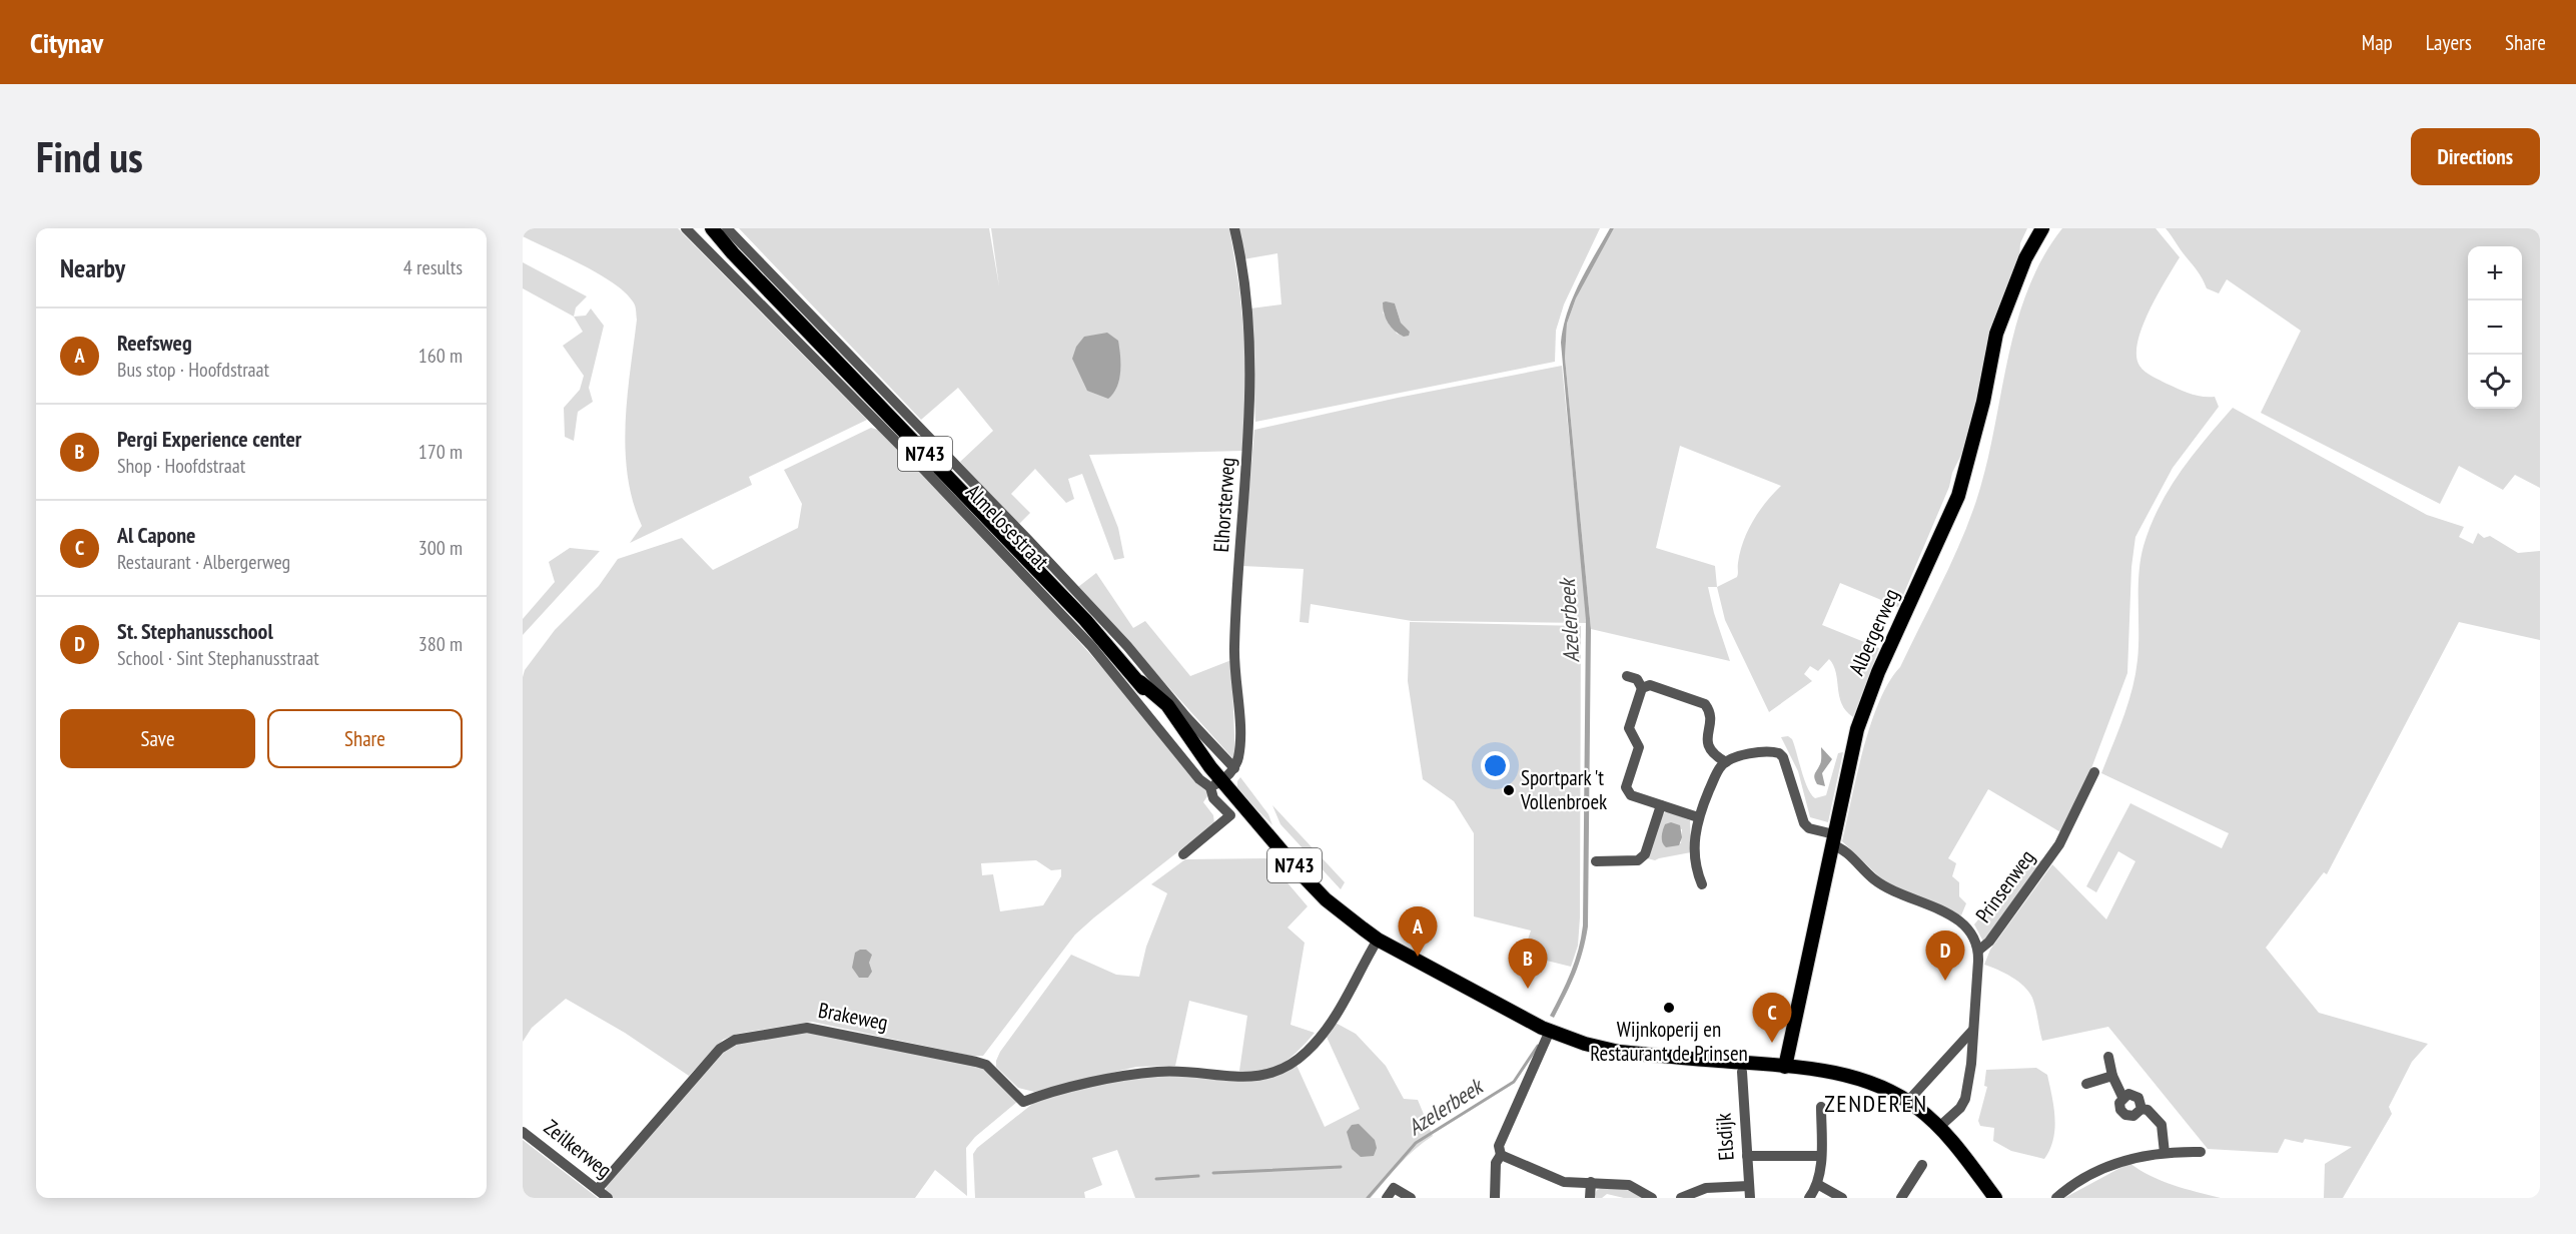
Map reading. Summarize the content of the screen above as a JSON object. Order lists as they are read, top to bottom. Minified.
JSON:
{"streets":{"main road":["N743","Almelosestraat","Albergerweg"],"street":["Elhorsterweg","Prinsenweg","Brakeweg","Elsdijk","Zeilkerweg"]},"crossings":[["N743","Almelosestraat"],["N743","Albergerweg"],["N743","Brakeweg"],["Elhorsterweg","Almelosestraat"],["Albergerweg","Prinsenweg"],["Brakeweg","Zeilkerweg"]],"districts":["ZENDEREN"],"water":["Azelerbeek"],"places":["Sportpark 't Vollenbroek","Wijnkoperij en Restaurant de Prinsen"],"page":{"header":"Citynav","nav":["Map","Layers","Share"],"buttons":["Directions",["Save","Share"]],"title":"Find us","heading":["Nearby","4 results"],"map_buttons":["+","−"],"list":[{"mark":"A","name":"Reefsweg","note":"Bus stop · Hoofdstraat","value":"160 m"},{"mark":"B","name":"Pergi Experience center","note":"Shop · Hoofdstraat","value":"170 m"},{"mark":"C","name":"Al Capone","note":"Restaurant · Albergerweg","value":"300 m"},{"mark":"D","name":"St. Stephanusschool","note":"School · Sint Stephanusstraat","value":"380 m"}],"pins":["A","D","B","C"]}}
